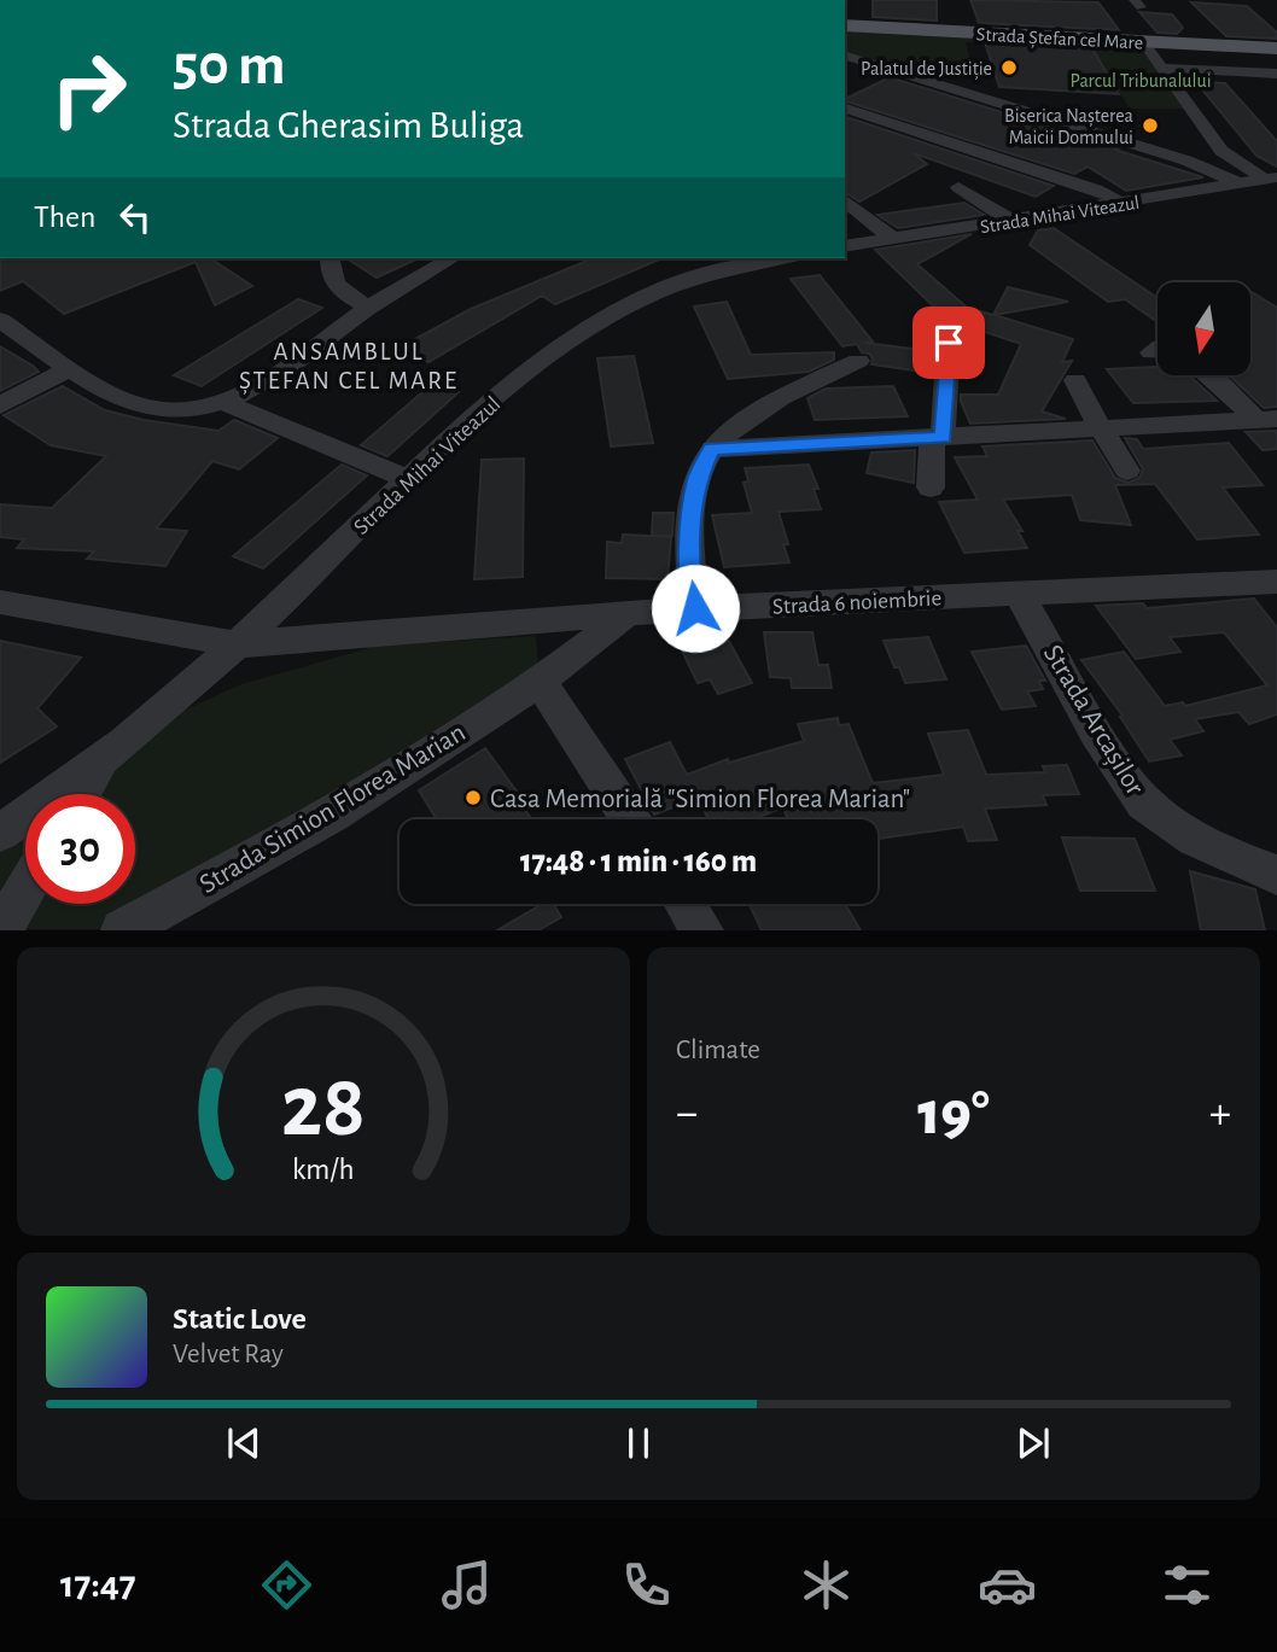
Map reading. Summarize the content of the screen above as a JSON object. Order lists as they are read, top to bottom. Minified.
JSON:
{"streets":{"main road":["Strada Ștefan cel Mare"],"street":["Strada Mihai Viteazul","Strada 6 noiembrie","Strada Arcașilor","Strada Simion Florea Marian"]},"crossings":[["Strada Mihai Viteazul","Strada 6 noiembrie"],["Strada 6 noiembrie","Strada Arcașilor"],["Strada 6 noiembrie","Strada Simion Florea Marian"]],"districts":["ANSAMBLUL ȘTEFAN CEL MARE"],"parks":["Parcul Tribunalului"],"places":["Palatul de Justiție","Biserica Nașterea Maicii Domnului","Casa Memorială \"Simion Florea Marian\""],"north":"bottom","page":{"turn":["50 m","Strada Gherasim Buliga"],"then":"Then","limit":"30","trip":"17:48 · 1 min · 160 m","tile":"Climate","heat":["−","19°","+"],"song":["Static Love","Velvet Ray"],"tabs":"17:47","gauge":["28","km/h"]}}
